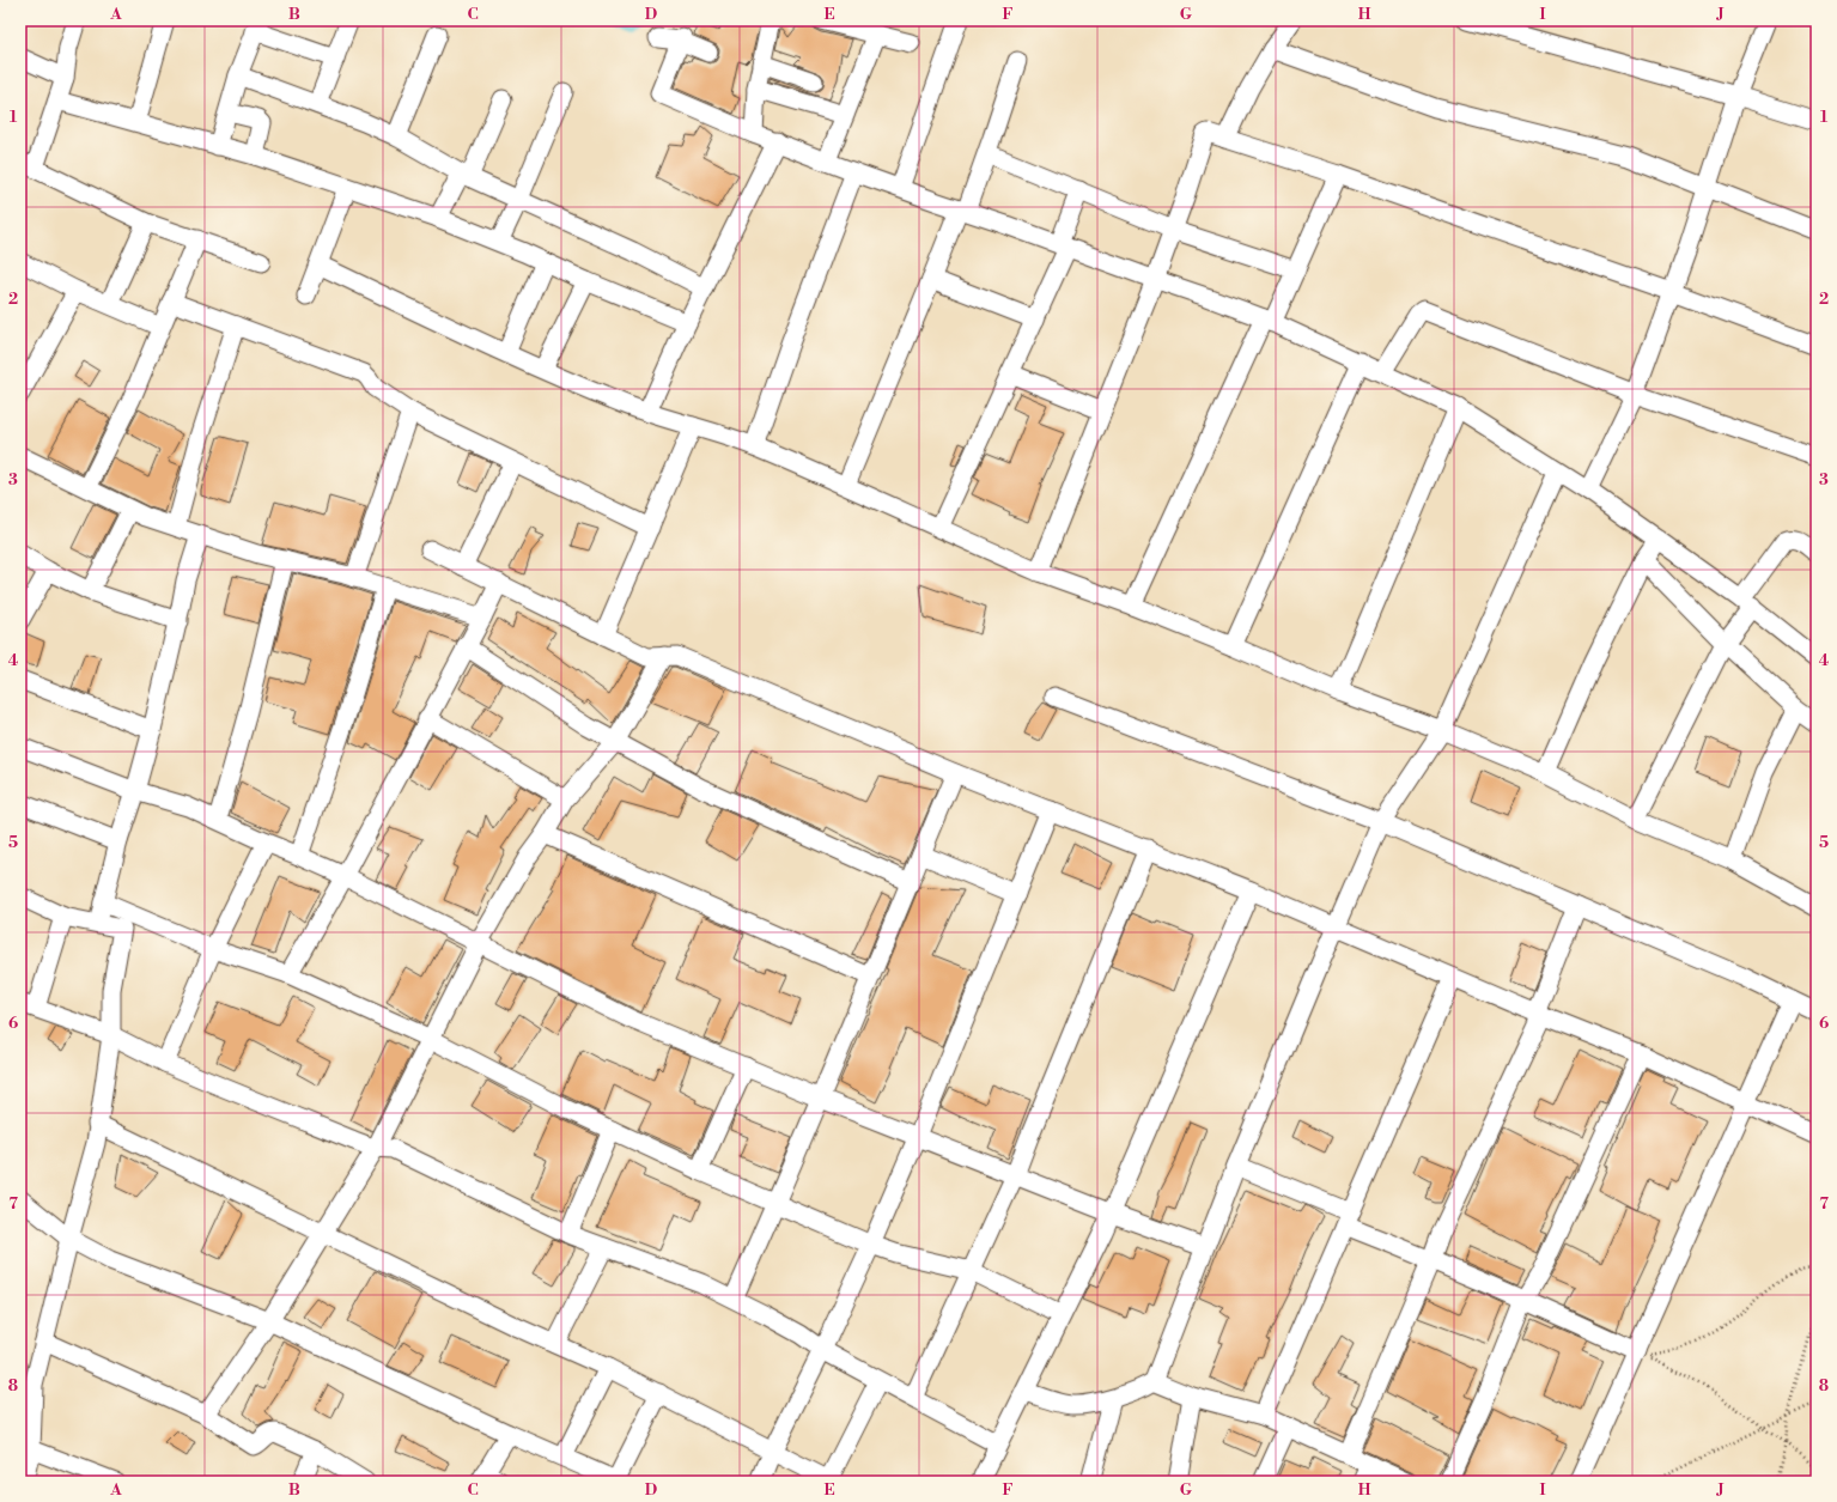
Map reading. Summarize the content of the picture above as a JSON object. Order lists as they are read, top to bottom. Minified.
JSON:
{"grid":{"columns":["A","B","C","D","E","F","G","H","I","J"],"rows":["1","2","3","4","5","6","7","8"]}}
